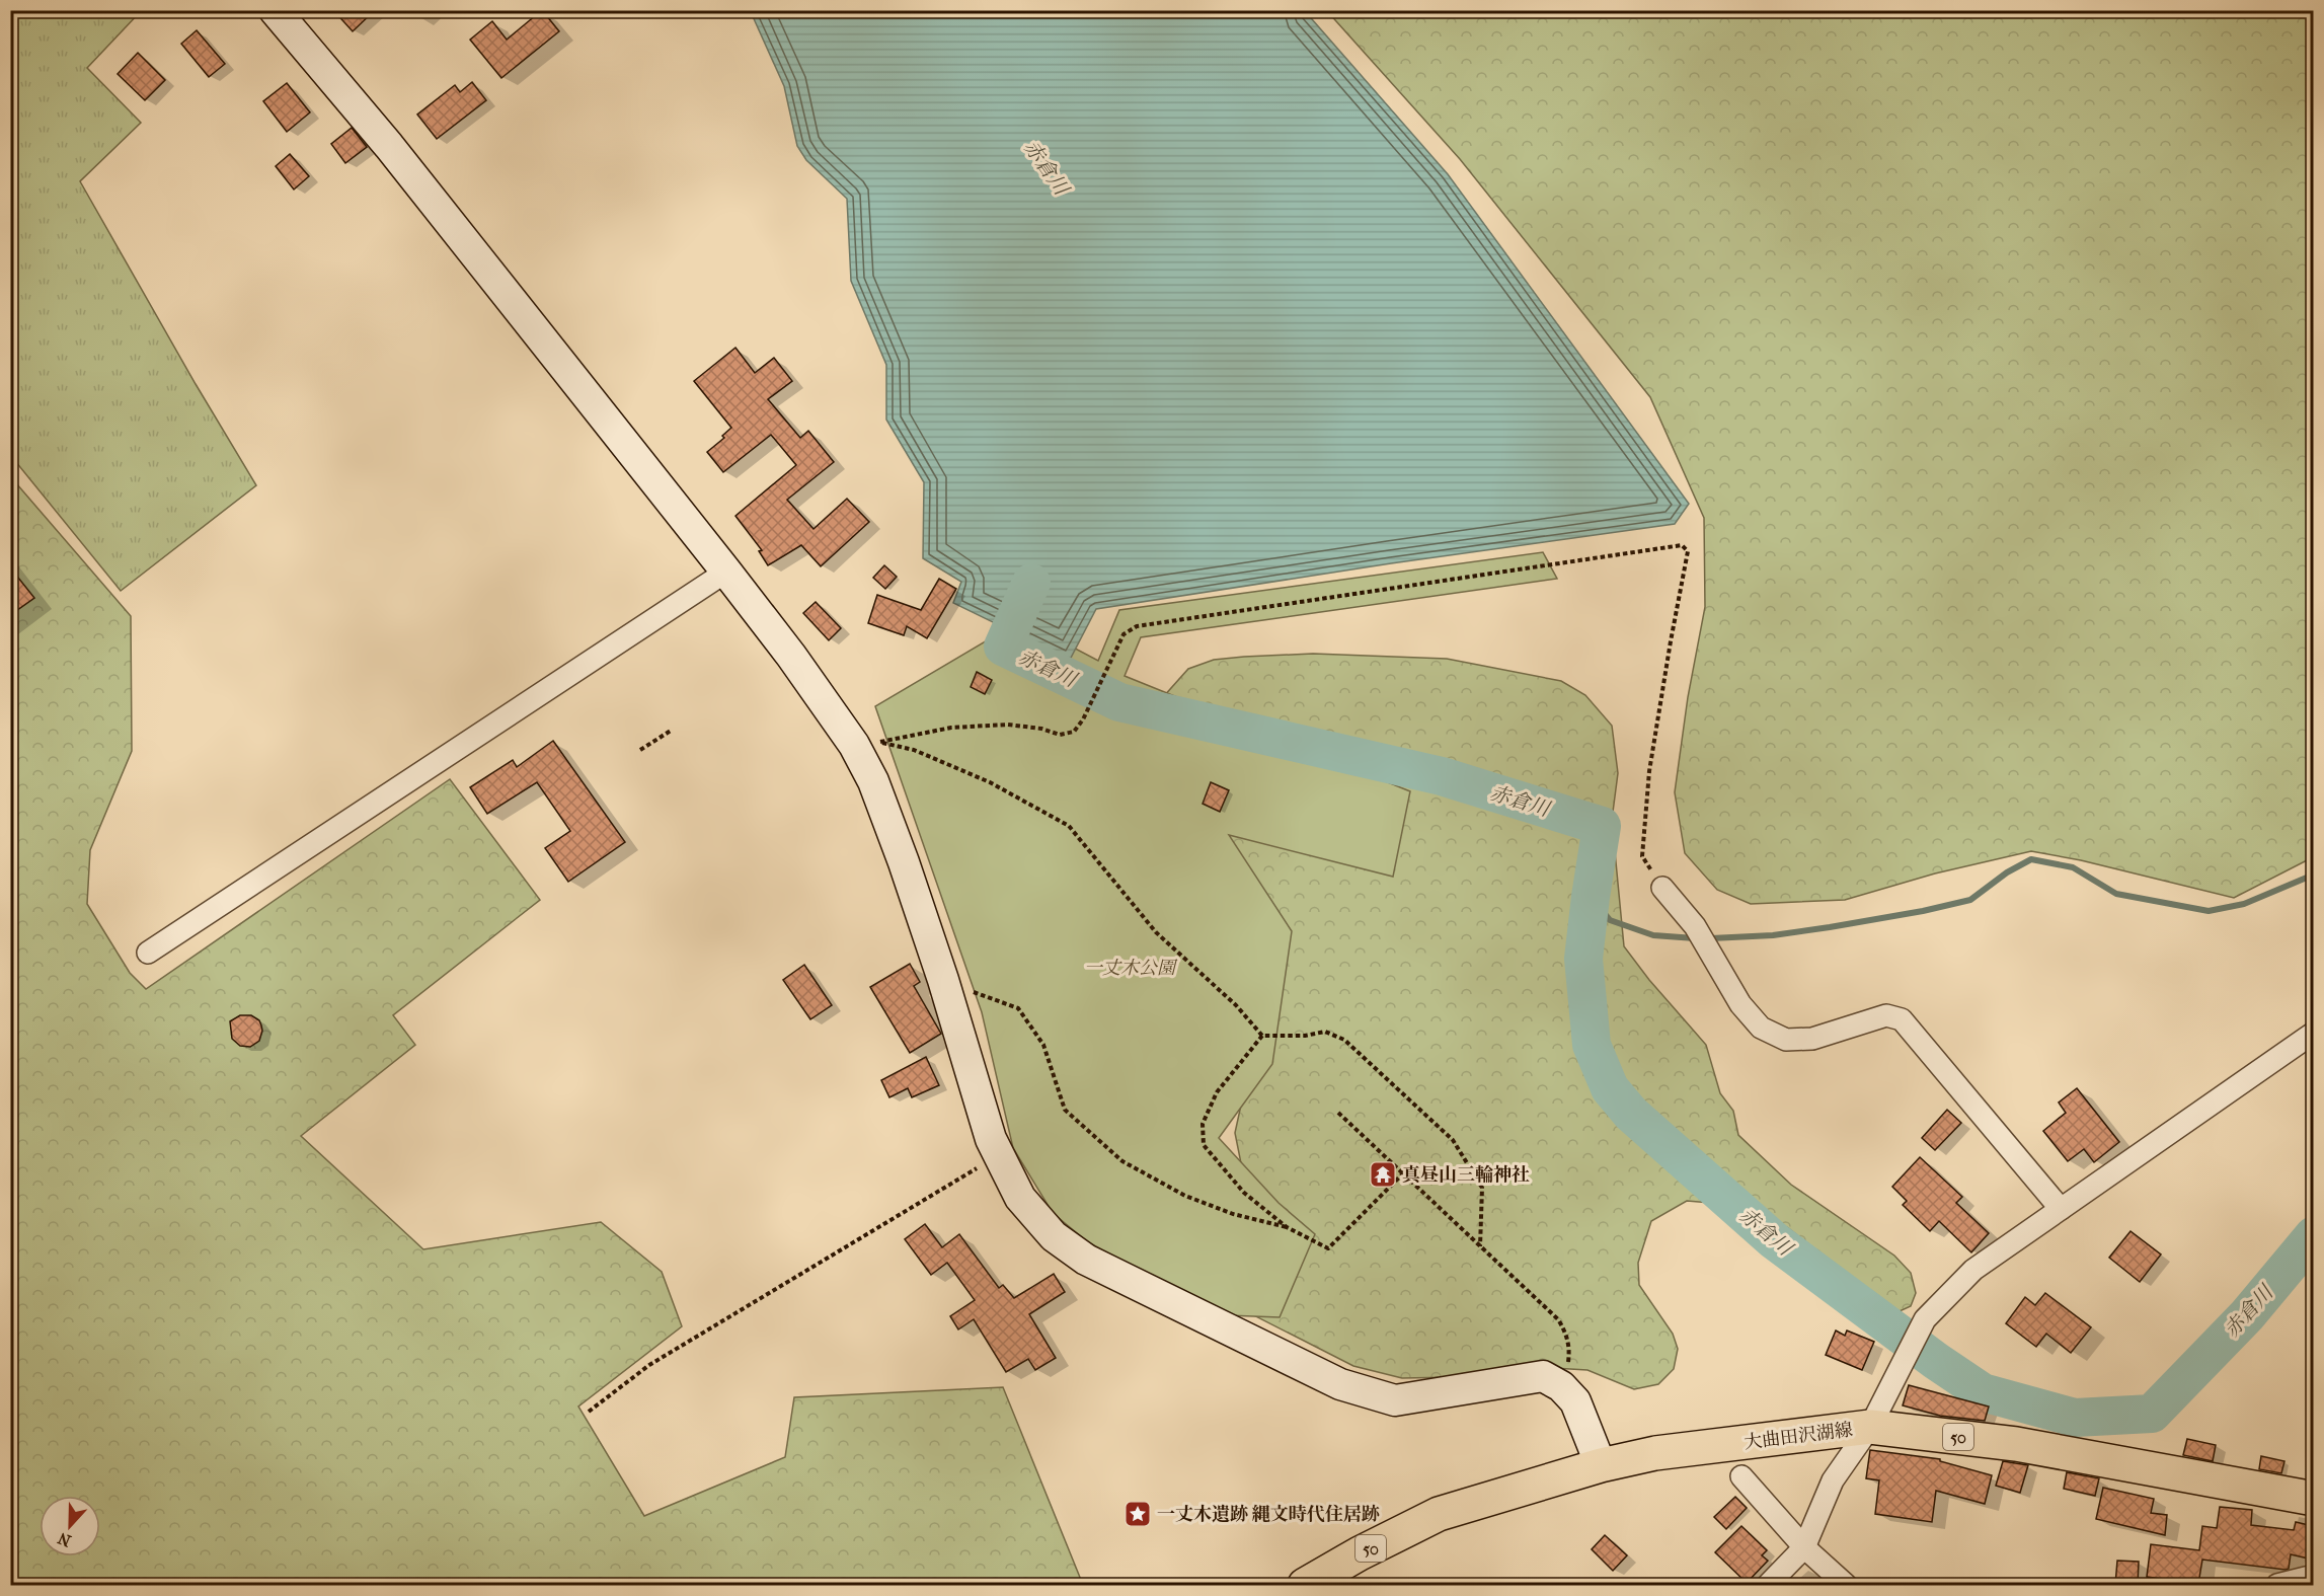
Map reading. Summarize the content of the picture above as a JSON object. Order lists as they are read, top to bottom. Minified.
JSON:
{"streets":{"main road":["大曲田沢湖線","50"]},"water":["赤倉川"],"parks":["一丈木公園"],"places":{"temple":["真昼山三輪神社"],"place":["一丈木遺跡 縄文時代住居跡"]},"north":"bottom"}
